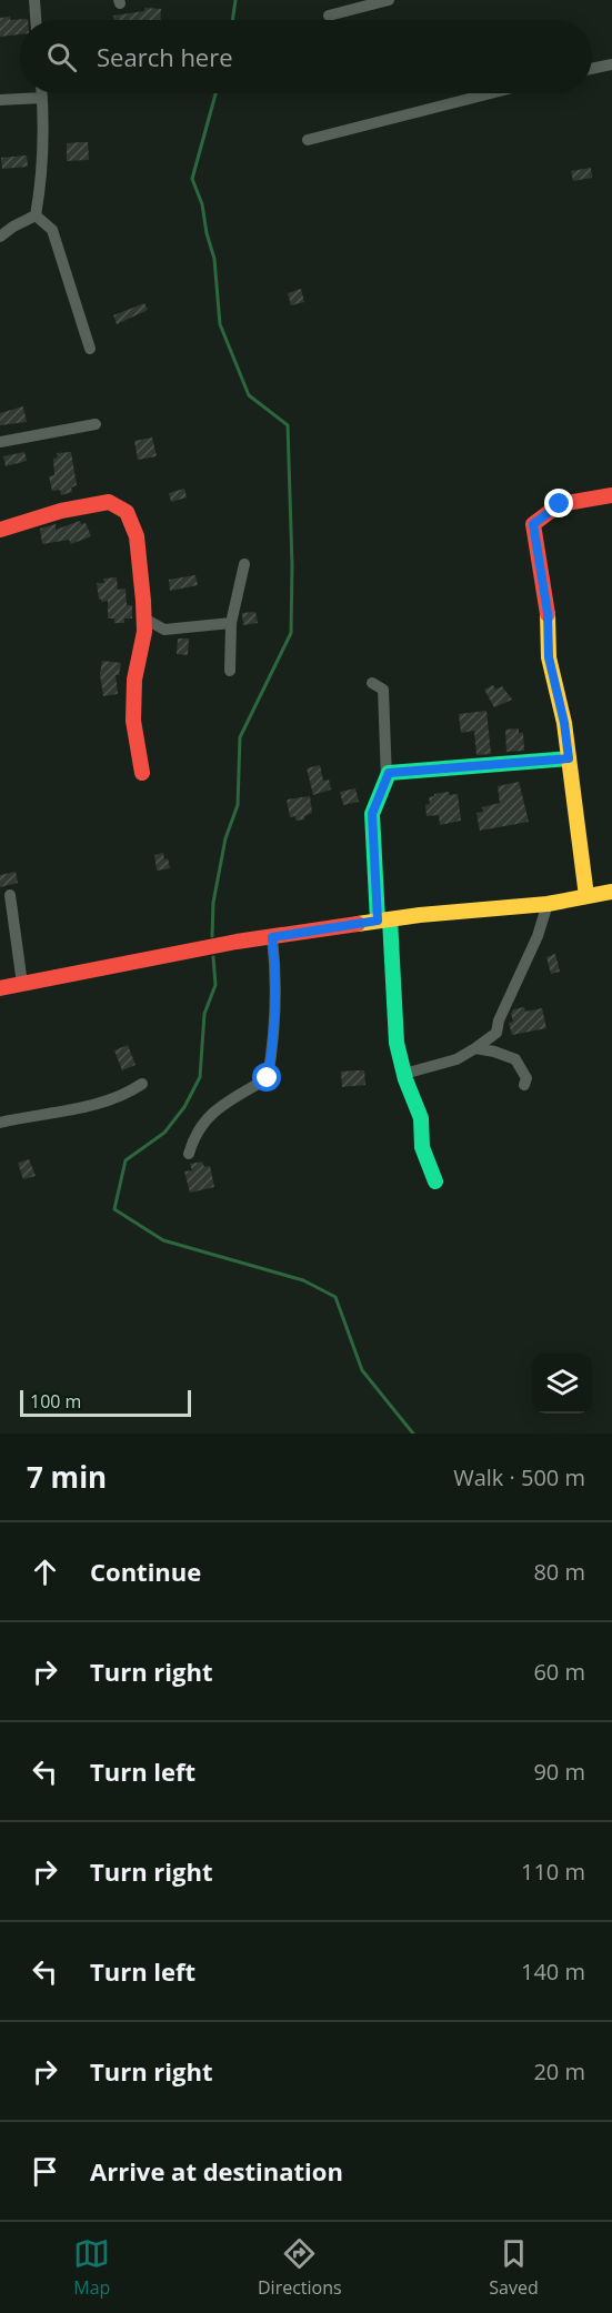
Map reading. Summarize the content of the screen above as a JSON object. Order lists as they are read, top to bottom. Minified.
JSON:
{"scale_bar":"100 m","page":{"search":"Search here","scale":"100 m","heading":["7 min","Walk · 500 m"],"list":[["Continue","80 m"],["Turn right","60 m"],["Turn left","90 m"],["Turn right","110 m"],["Turn left","140 m"],["Turn right","20 m"],"Arrive at destination"],"nav":["Map","Directions","Saved"]}}
